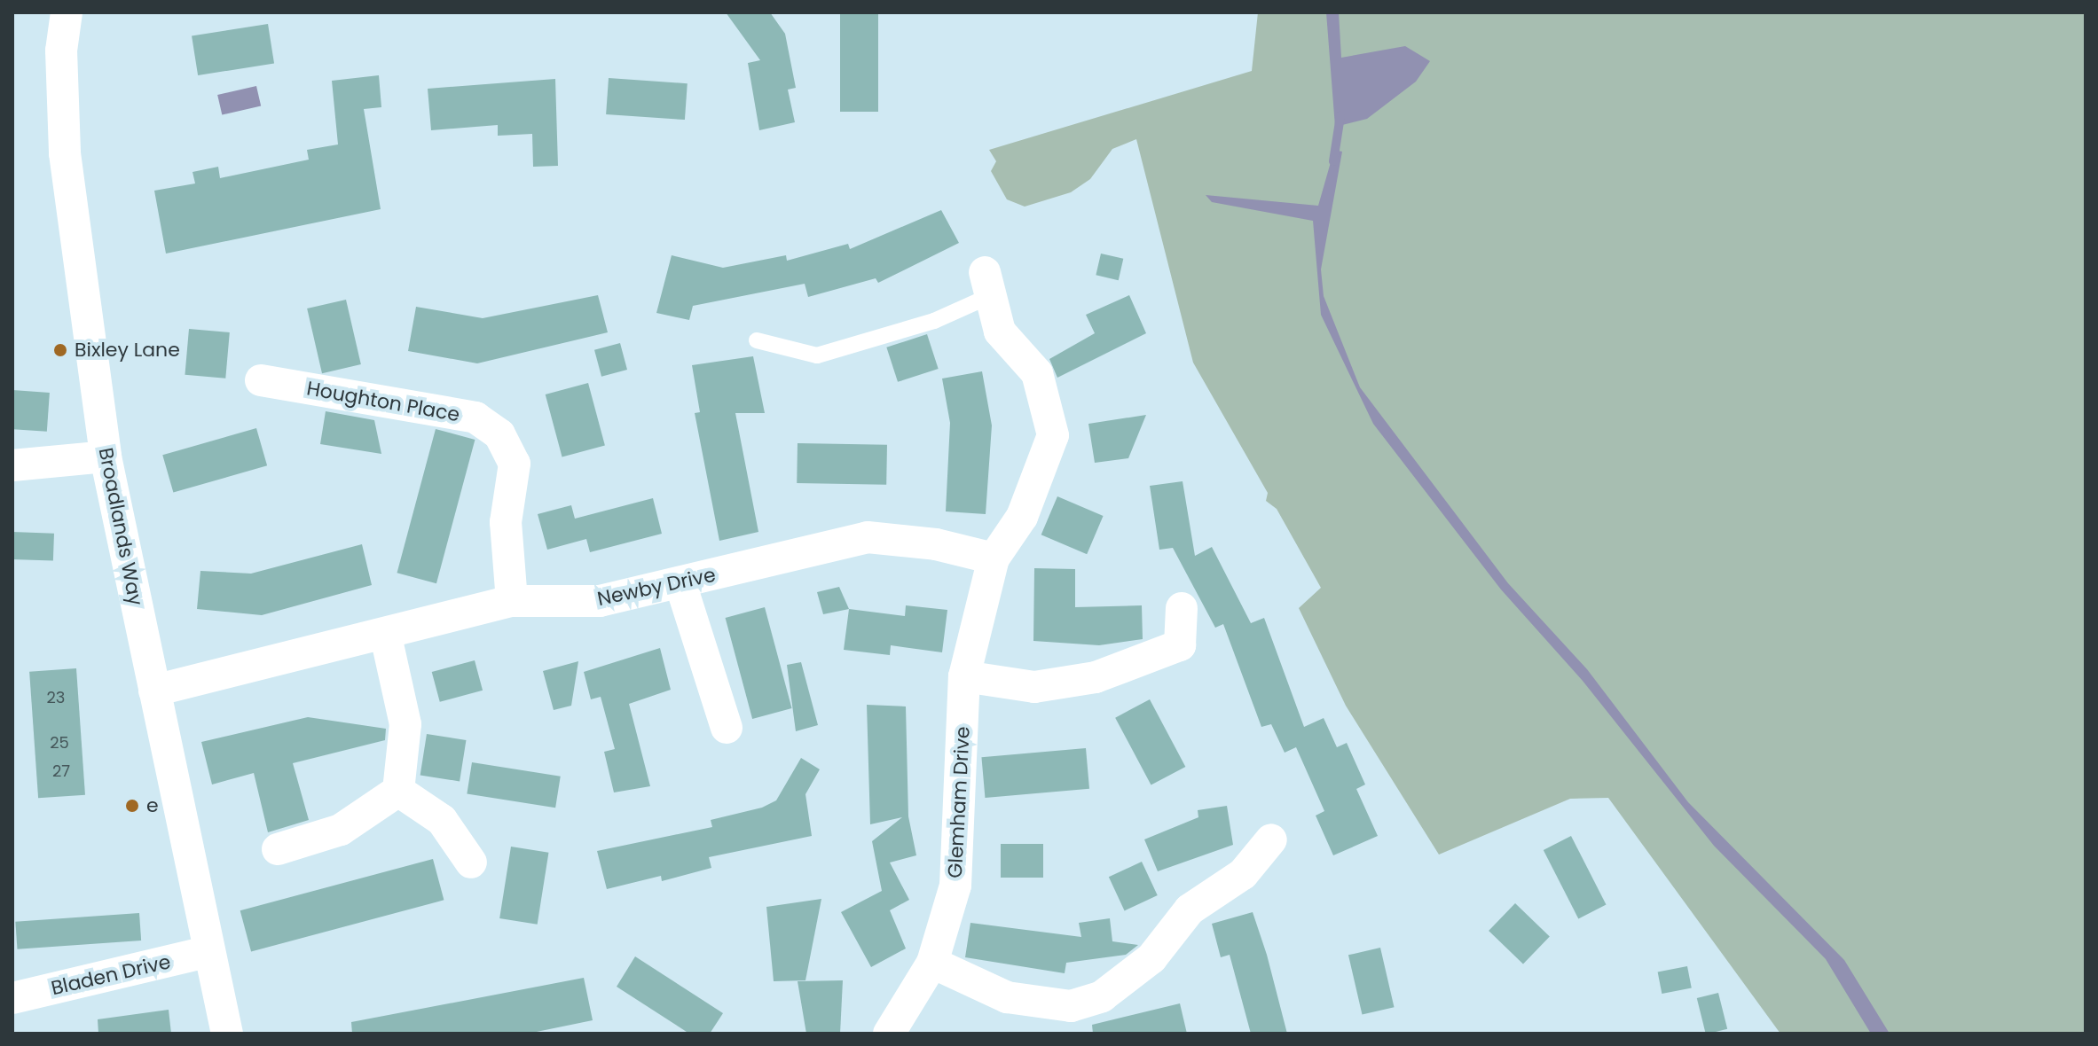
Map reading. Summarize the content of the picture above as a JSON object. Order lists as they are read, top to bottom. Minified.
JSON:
{"streets":{"street":["Houghton Place","Broadlands Way","Newby Drive","Glemham Drive","Bladen Drive"]},"crossings":[["Houghton Place","Newby Drive"],["Broadlands Way","Newby Drive"],["Broadlands Way","Bladen Drive"],["Newby Drive","Glemham Drive"]],"places":["Bixley Lane","e"],"house_numbers":["23","25","27"]}
